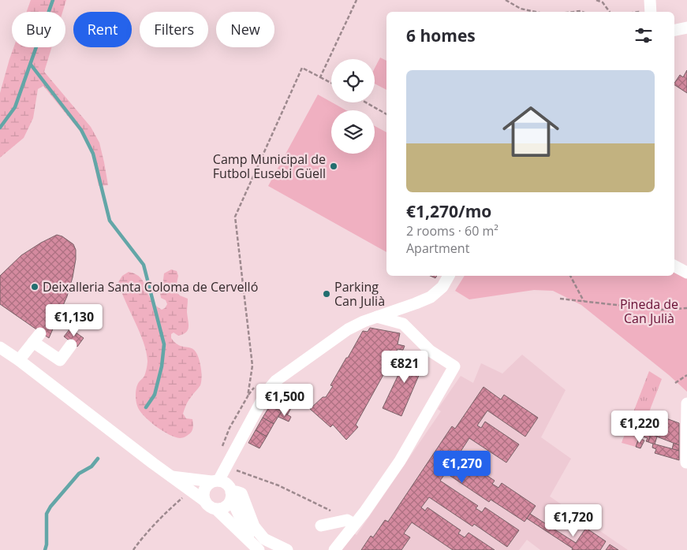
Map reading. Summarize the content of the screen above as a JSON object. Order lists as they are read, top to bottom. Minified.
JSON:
{"parks":["Pineda de Can Julià"],"places":["Camp Municipal de Futbol Eusebi Güell","Deixalleria Santa Coloma de Cervelló","Parking Can Julià"],"page":{"chip":["Buy","Rent","Filters","New"],"heading":"6 homes","list":[{"name":"€1,270/mo","note":"2 rooms · 60 m² · Apartment"}],"price":["€1,130","€821","€1,500","€1,220","€1,270","€1,720"]}}
